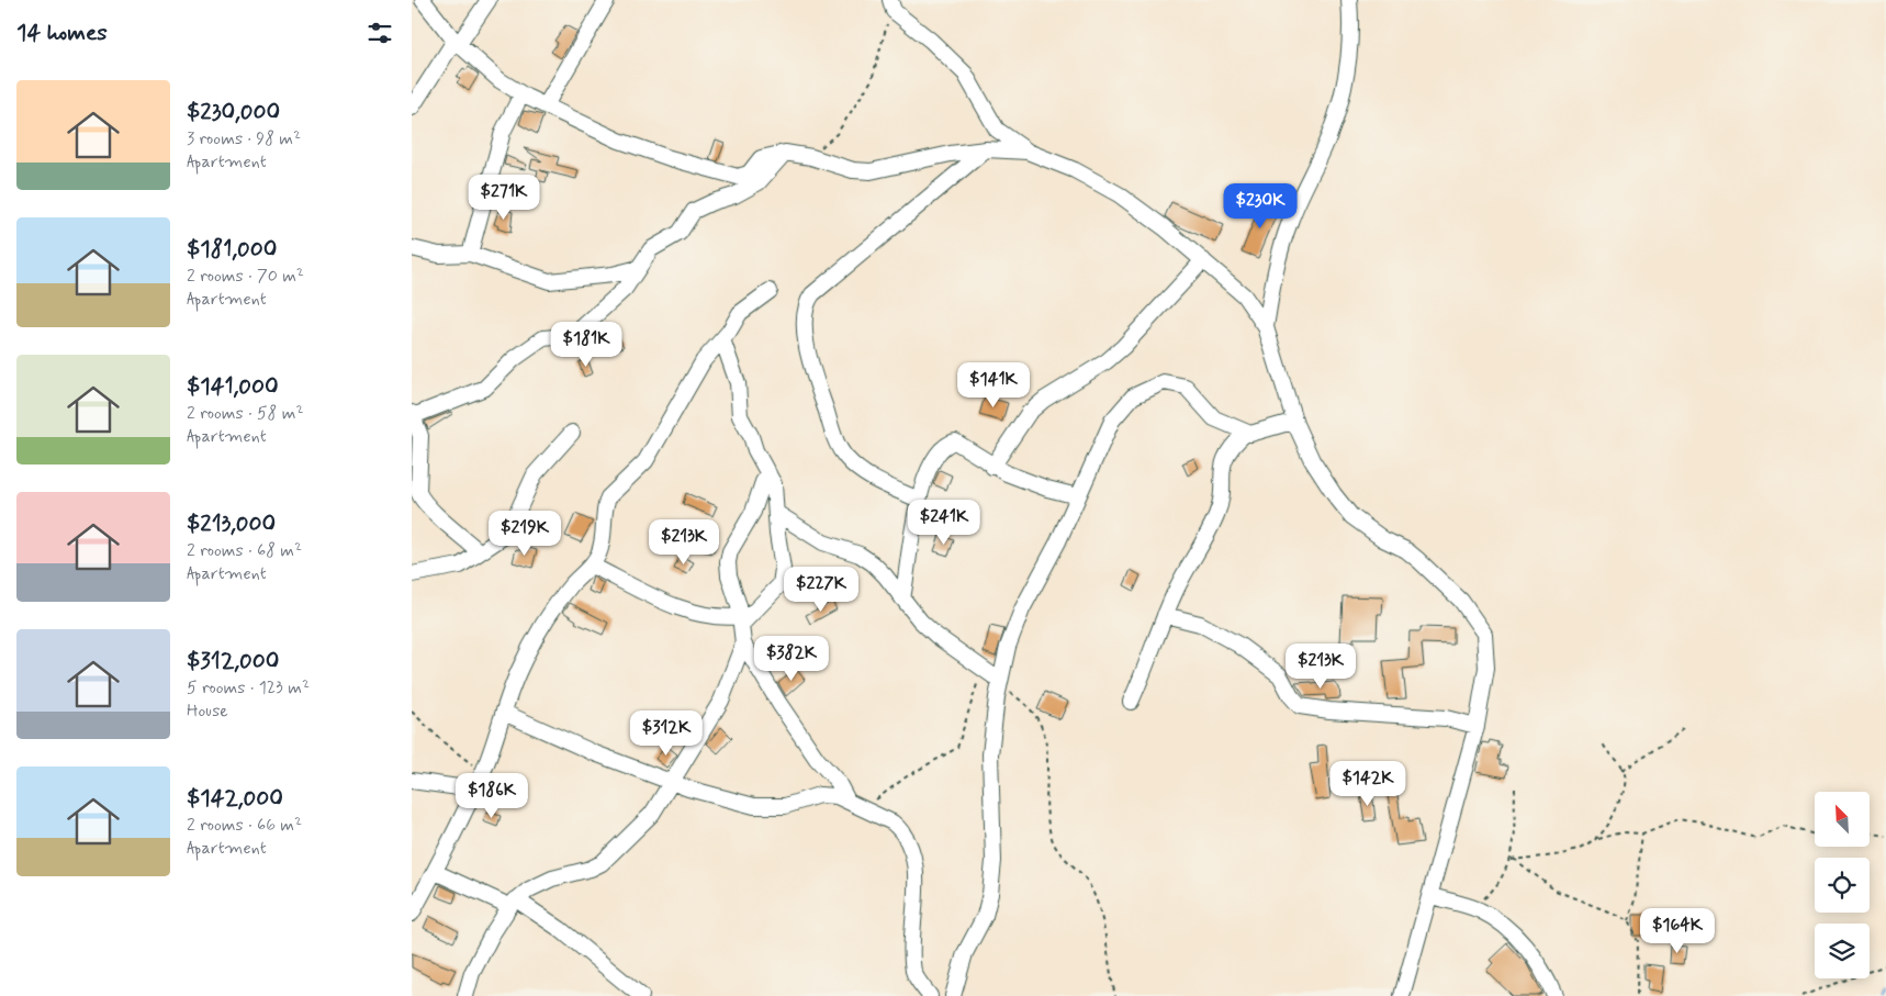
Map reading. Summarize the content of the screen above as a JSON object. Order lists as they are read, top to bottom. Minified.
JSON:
{"north":"top left","page":{"heading":"14 homes","list":[{"name":"$230,000","note":"3 rooms · 98 m² · Apartment"},{"name":"$181,000","note":"2 rooms · 70 m² · Apartment"},{"name":"$141,000","note":"2 rooms · 58 m² · Apartment"},{"name":"$213,000","note":"2 rooms · 68 m² · Apartment"},{"name":"$312,000","note":"5 rooms · 123 m² · House"},{"name":"$142,000","note":"2 rooms · 66 m² · Apartment"}],"price":["$271K","$230K","$181K","$141K","$241K","$219K","$213K","$227K","$382K","$213K","$312K","$142K","$186K","$164K"]}}
